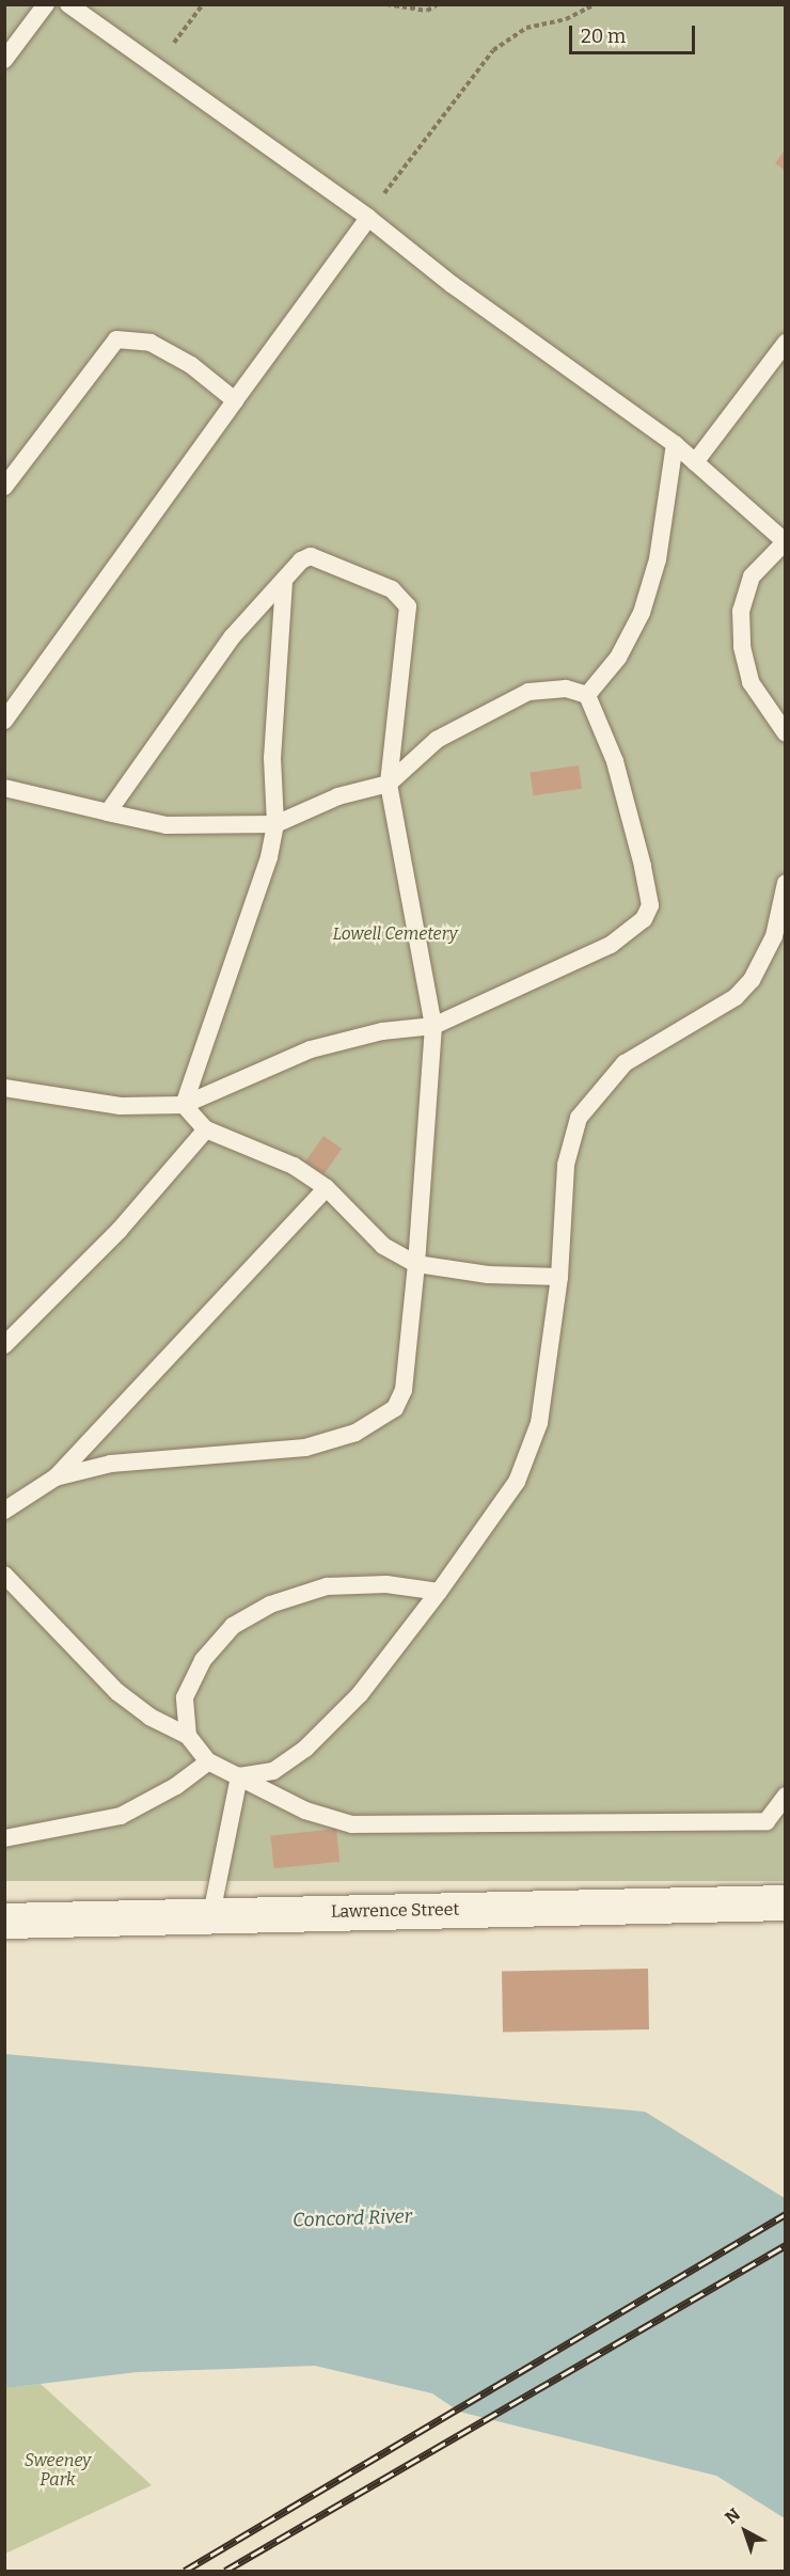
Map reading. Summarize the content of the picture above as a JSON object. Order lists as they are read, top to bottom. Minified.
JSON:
{"streets":{"main road":["Lawrence Street"]},"water":["Concord River"],"parks":["Lowell Cemetery","Sweeney Park"],"scale_bar":"20 m","north":"top left"}
